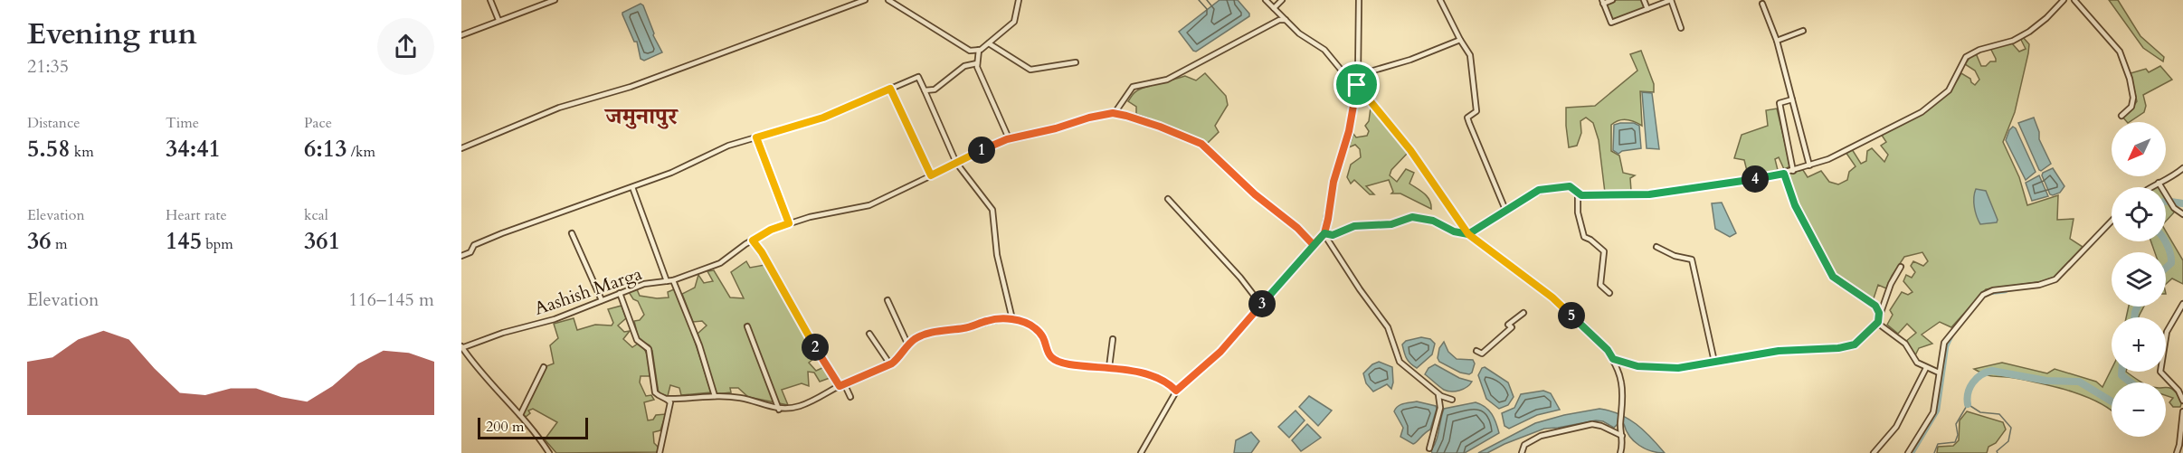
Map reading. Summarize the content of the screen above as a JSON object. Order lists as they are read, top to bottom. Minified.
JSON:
{"streets":{"street":["Aashish Marga"]},"districts":["जमुनापुर"],"scale_bar":"200 m","north":"bottom left","page":{"heading":["Evening run","21:35"],"stats":[["Distance","5.58 km"],["Time","34:41"],["Pace","6:13 /km"],["Elevation","36 m"],["Heart rate","145 bpm"],["kcal","361"]],"map_buttons":["+","−"],"pins":["1","4","3","5","2"],"chart":["Elevation","116–145 m"],"scale":"200 m"}}
